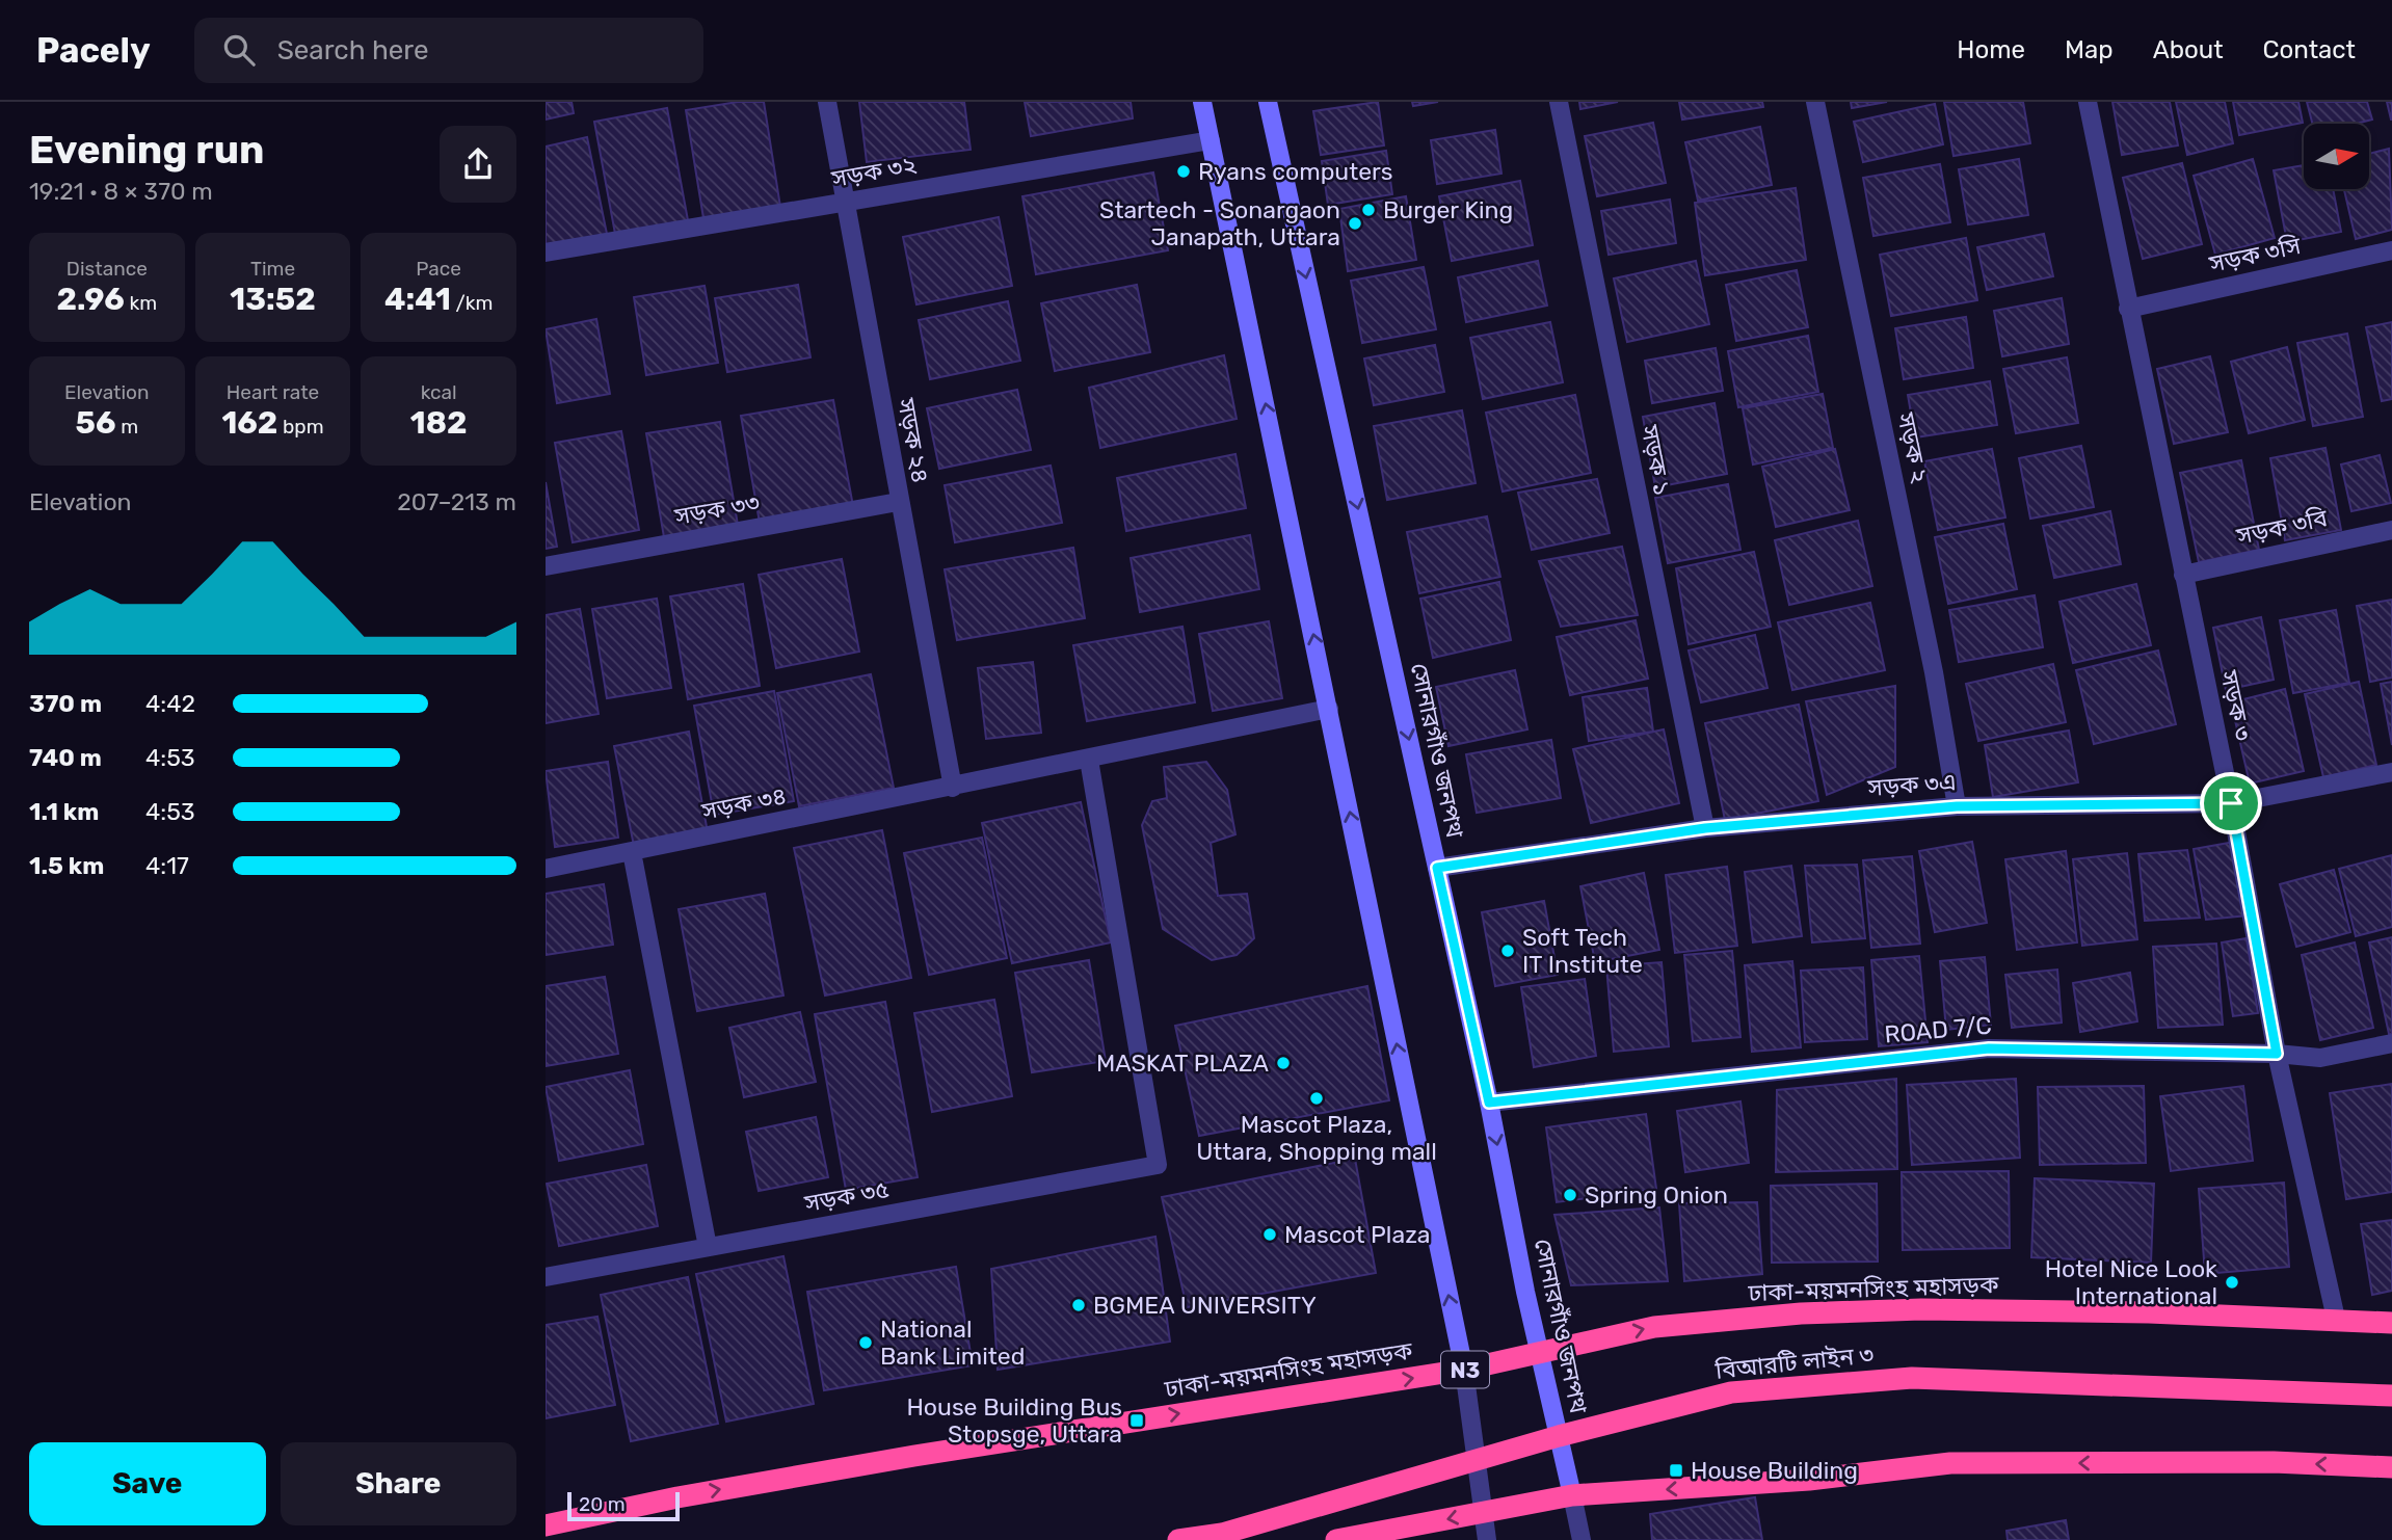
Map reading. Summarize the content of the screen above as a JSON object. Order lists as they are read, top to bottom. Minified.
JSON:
{"streets":{"highway":["ঢাকা-ময়মনসিংহ মহাসড়ক","বিআরটি লাইন ৩","N3"],"main road":["সোনারগাঁও জনপথ"],"street":["সড়ক ৩২","সড়ক ৩সি","সড়ক ২৪","সড়ক ২","সড়ক ১","সড়ক ৩৩","সড়ক ৩বি","সড়ক ৩","সড়ক ৩এ","সড়ক ৩৪","ROAD 7/C","সড়ক ৩৫"]},"crossings":[["সড়ক ৩২","সড়ক ২৪"],["সড়ক ৩সি","সড়ক ৩"],["সড়ক ২৪","সড়ক ৩৩"],["সড়ক ২৪","সড়ক ৩৪"],["সড়ক ২","সড়ক ৩এ"],["সড়ক ১","সড়ক ৩এ"],["সড়ক ৩বি","সড়ক ৩"],["সড়ক ৩","সড়ক ৩এ"],["সড়ক ৩","ROAD 7/C"],["সড়ক ৩","ঢাকা-ময়মনসিংহ মহাসড়ক"],["সোনারগাঁও জনপথ","সড়ক ৩এ"],["সোনারগাঁও জনপথ","ROAD 7/C"],["সোনারগাঁও জনপথ","ঢাকা-ময়মনসিংহ মহাসড়ক"],["সোনারগাঁও জনপথ","বিআরটি লাইন ৩"],["সড়ক ৩৪","সড়ক ৩৫"]],"places":{"other":["Ryans computers","Burger King","Startech - Sonargaon Janapath, Uttara","Soft Tech IT Institute","MASKAT PLAZA","Mascot Plaza, Uttara, Shopping mall","Spring Onion","Mascot Plaza","Hotel Nice Look International","BGMEA UNIVERSITY","National Bank Limited"],"transit":["House Building Bus Stopsge, Uttara","House Building"]},"scale_bar":"20 m","north":"right","page":{"header":"Pacely","search":"Search here","nav":["Home","Map","About","Contact"],"heading":["Evening run","19:21 · 8 × 370 m"],"stats":[["Distance","2.96 km"],["Time","13:52"],["Pace","4:41 /km"],["Elevation","56 m"],["Heart rate","162 bpm"],["kcal","182"]],"chart":["Elevation","207–213 m"],"list":[{"name":"370 m","note":"4:42"},{"name":"740 m","note":"4:53"},{"name":"1.1 km","note":"4:53"},{"name":"1.5 km","note":"4:17"}],"buttons":["Save","Share"],"scale":"20 m"}}
